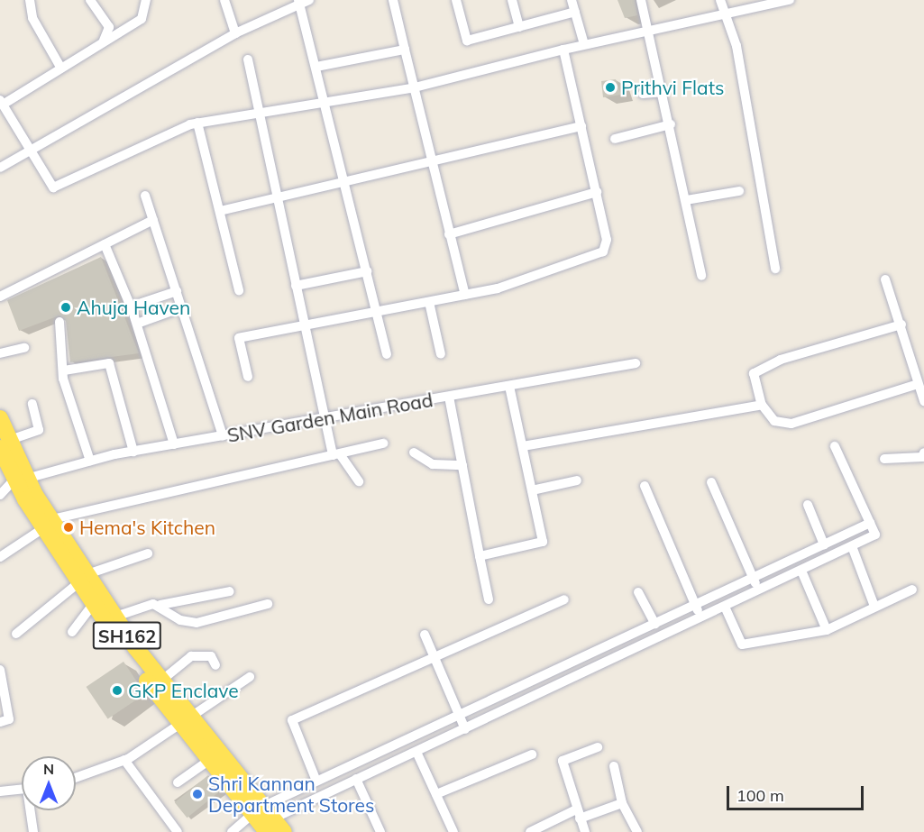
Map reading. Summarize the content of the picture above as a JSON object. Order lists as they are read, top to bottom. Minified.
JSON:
{"streets":{"main road":["SH162"],"street":["SNV Garden Main Road"]},"crossings":[["SNV Garden Main Road","SH162"]],"places":["Prithvi Flats","Ahuja Haven","Hema's Kitchen","GKP Enclave","Shri Kannan Department Stores"],"scale_bar":"100 m","north":"top"}
